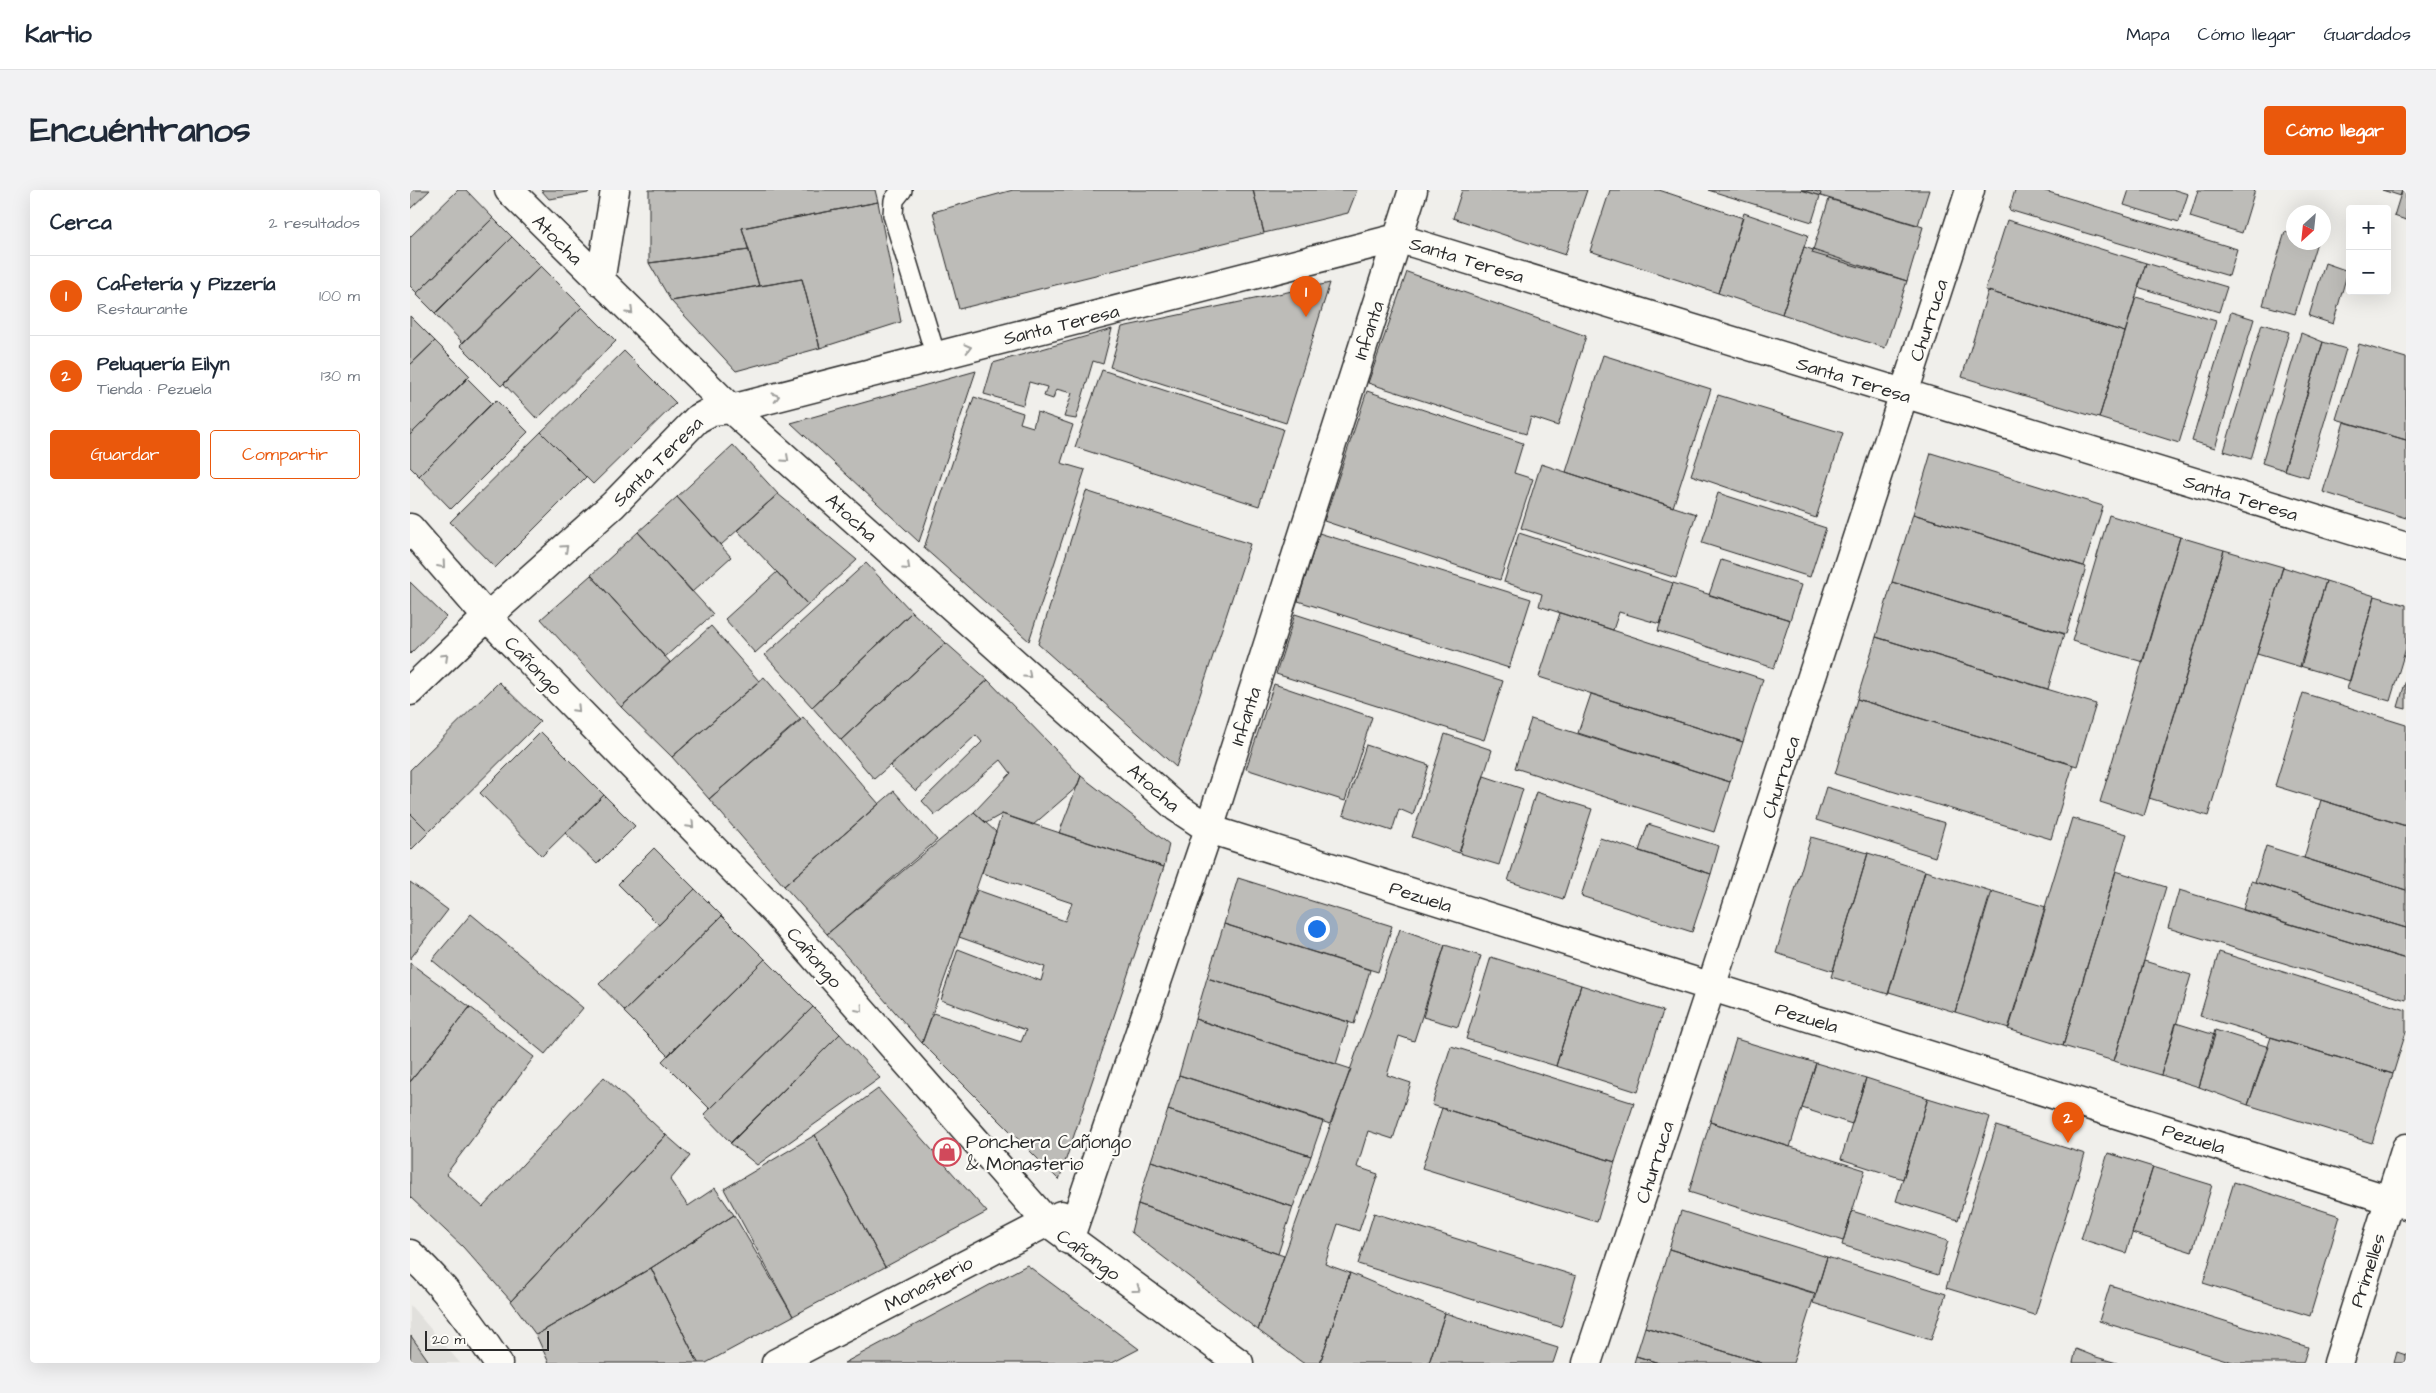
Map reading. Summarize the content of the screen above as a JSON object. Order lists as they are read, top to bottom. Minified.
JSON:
{"streets":{"street":["Atocha","Santa Teresa","Churruca","Infanta","Cañongo","Pezuela","Primelles","Monasterio"]},"crossings":[["Atocha","Santa Teresa"],["Atocha","Infanta"],["Atocha","Pezuela"],["Santa Teresa","Churruca"],["Santa Teresa","Infanta"],["Santa Teresa","Cañongo"],["Churruca","Pezuela"],["Infanta","Cañongo"],["Infanta","Pezuela"],["Infanta","Monasterio"],["Cañongo","Monasterio"],["Pezuela","Primelles"]],"one_way":["Atocha","Santa Teresa","Cañongo"],"places":{"shop":["Ponchera Cañongo & Monasterio"]},"scale_bar":"20 m","north":"bottom left","page":{"header":"Kartio","nav":["Mapa","Cómo llegar","Guardados"],"title":"Encuéntranos","buttons":["Cómo llegar",["Guardar","Compartir"]],"heading":["Cerca","2 resultados"],"map_buttons":["+","−"],"list":[{"mark":"1","name":"Cafetería y Pizzería","note":"Restaurante","value":"100 m"},{"mark":"2","name":"Peluquería Eilyn","note":"Tienda · Pezuela","value":"130 m"}],"pins":["1","2"],"scale":"20 m"}}
